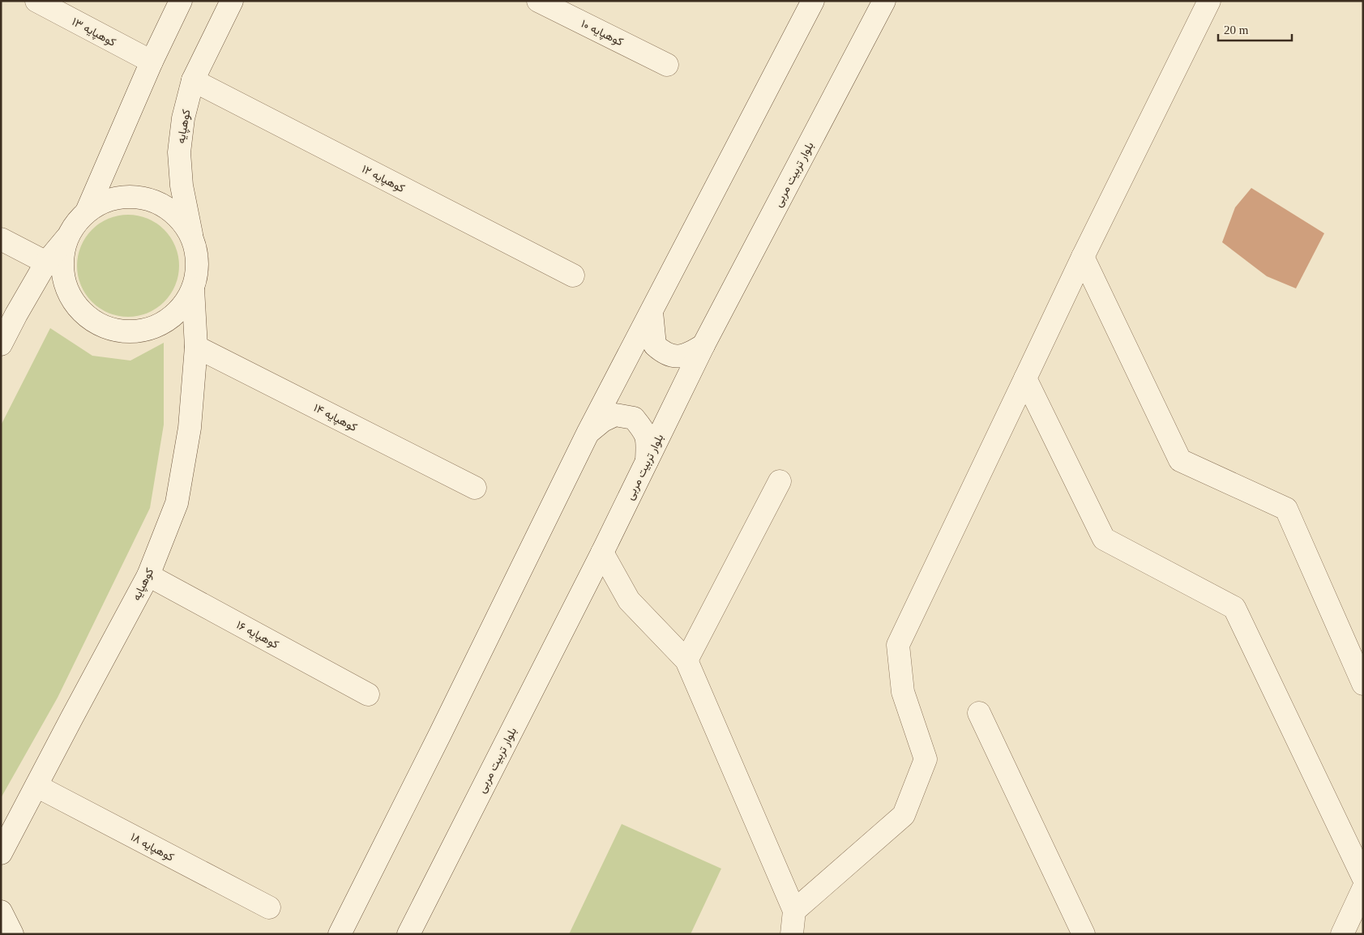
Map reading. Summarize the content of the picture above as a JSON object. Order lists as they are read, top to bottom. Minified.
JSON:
{"streets":{"street":["کوهپایه ۱۳","کوهپایه ۱۰","کوهپایه","بلوار تربیت مربی","کوهپایه ۱۲","کوهپایه ۱۴","کوهپایه ۱۶","کوهپایه ۱۸"]},"crossings":[["کوهپایه","کوهپایه ۱۲"],["کوهپایه","کوهپایه ۱۴"],["کوهپایه","کوهپایه ۱۶"],["کوهپایه","کوهپایه ۱۸"]],"scale_bar":"20 m"}
